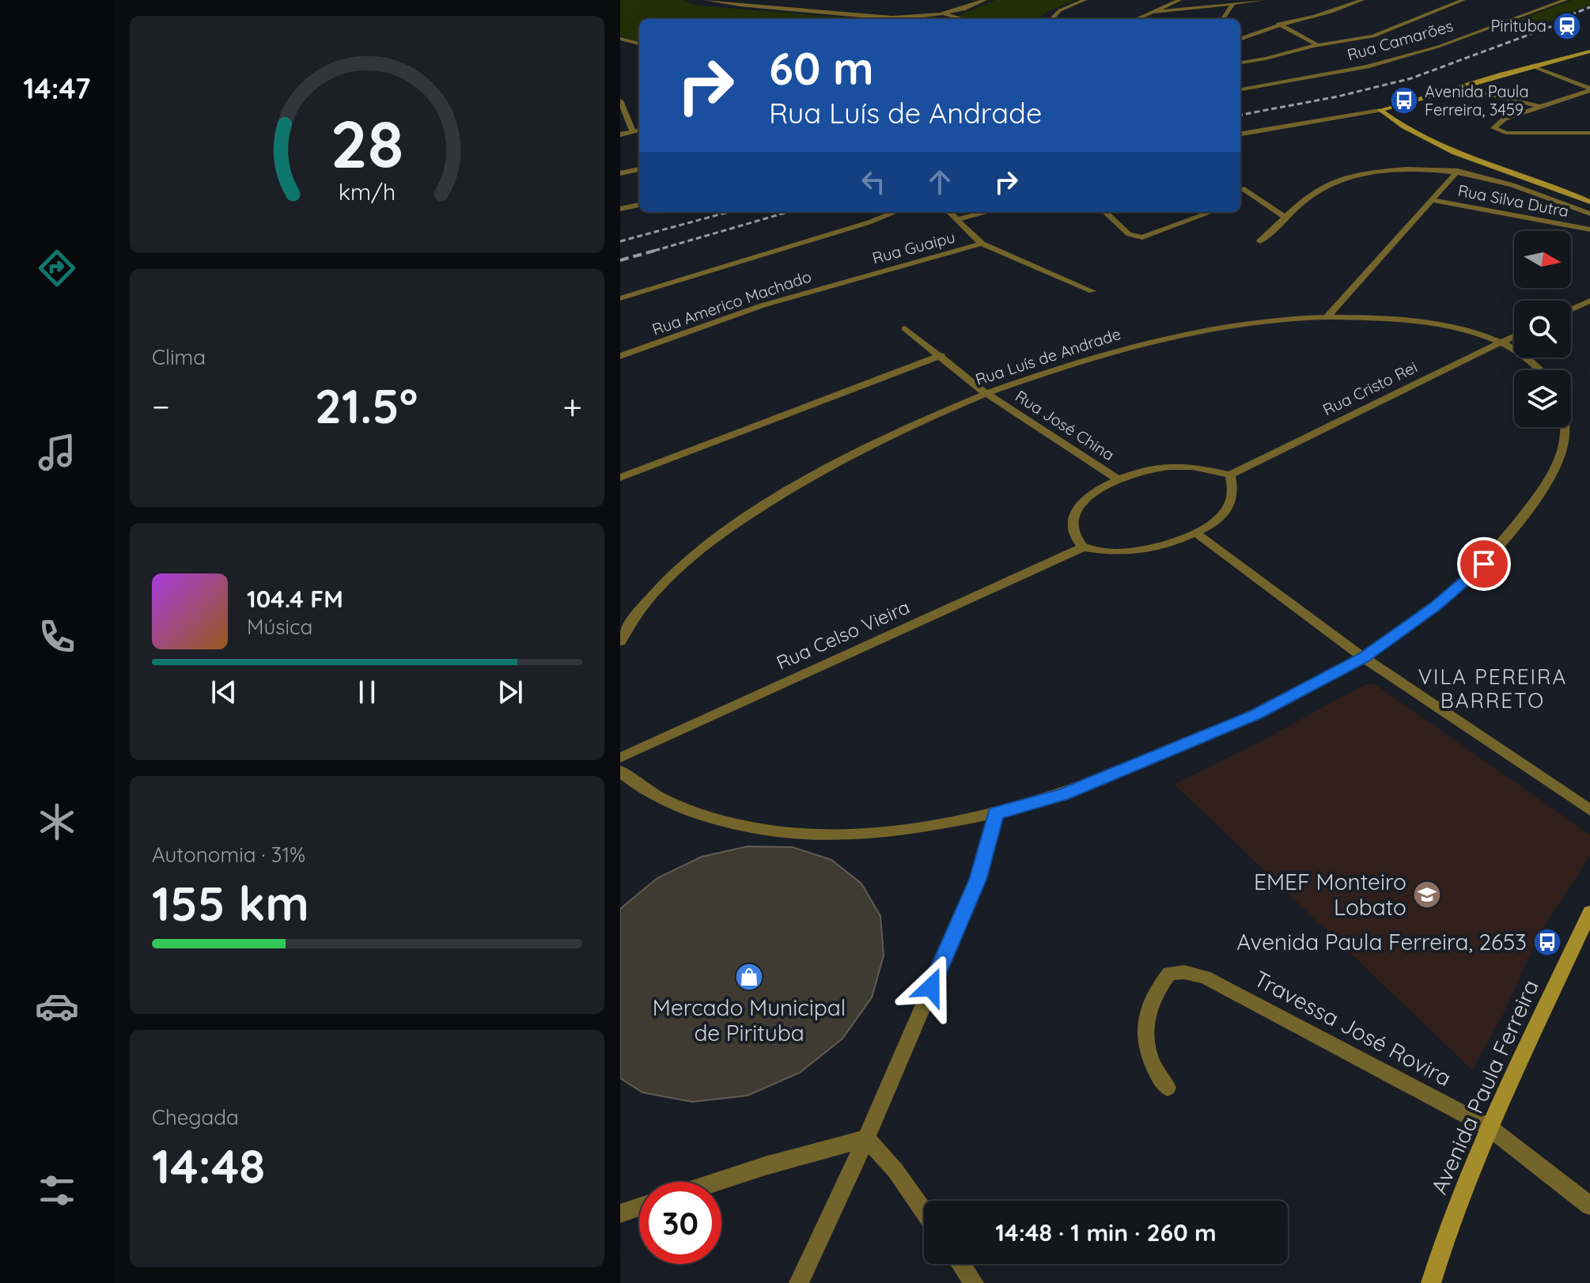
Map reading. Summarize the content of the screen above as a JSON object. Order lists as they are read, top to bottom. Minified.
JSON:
{"streets":{"main road":["Avenida Paula Ferreira"],"street":["Rua Camarões","Rua Silva Dutra","Rua Guaipu","Rua Americo Machado","Rua Luís de Andrade","Rua Cristo Rei","Rua José China","Rua Celso Vieira","Travessa José Rovira"]},"crossings":[["Rua Guaipu","Rua Americo Machado"],["Rua Luís de Andrade","Rua Cristo Rei"],["Rua Luís de Andrade","Rua José China"],["Travessa José Rovira","Avenida Paula Ferreira"]],"districts":["VILA PEREIRA BARRETO"],"places":{"station":["Pirituba"],"bus stop":["Avenida Paula Ferreira, 3459","Avenida Paula Ferreira, 2653"],"school or university":["EMEF Monteiro Lobato"],"shop":["Mercado Municipal de Pirituba"]},"north":"right","page":{"tabs":"14:47","turn":["60 m","Rua Luís de Andrade"],"tile":["Clima",["Autonomia · 31%","155 km"],["Chegada","14:48"]],"heat":["−","21.5°","+"],"song":["104.4 FM","Música"],"limit":"30","trip":"14:48 · 1 min · 260 m","gauge":["28","km/h"]}}
